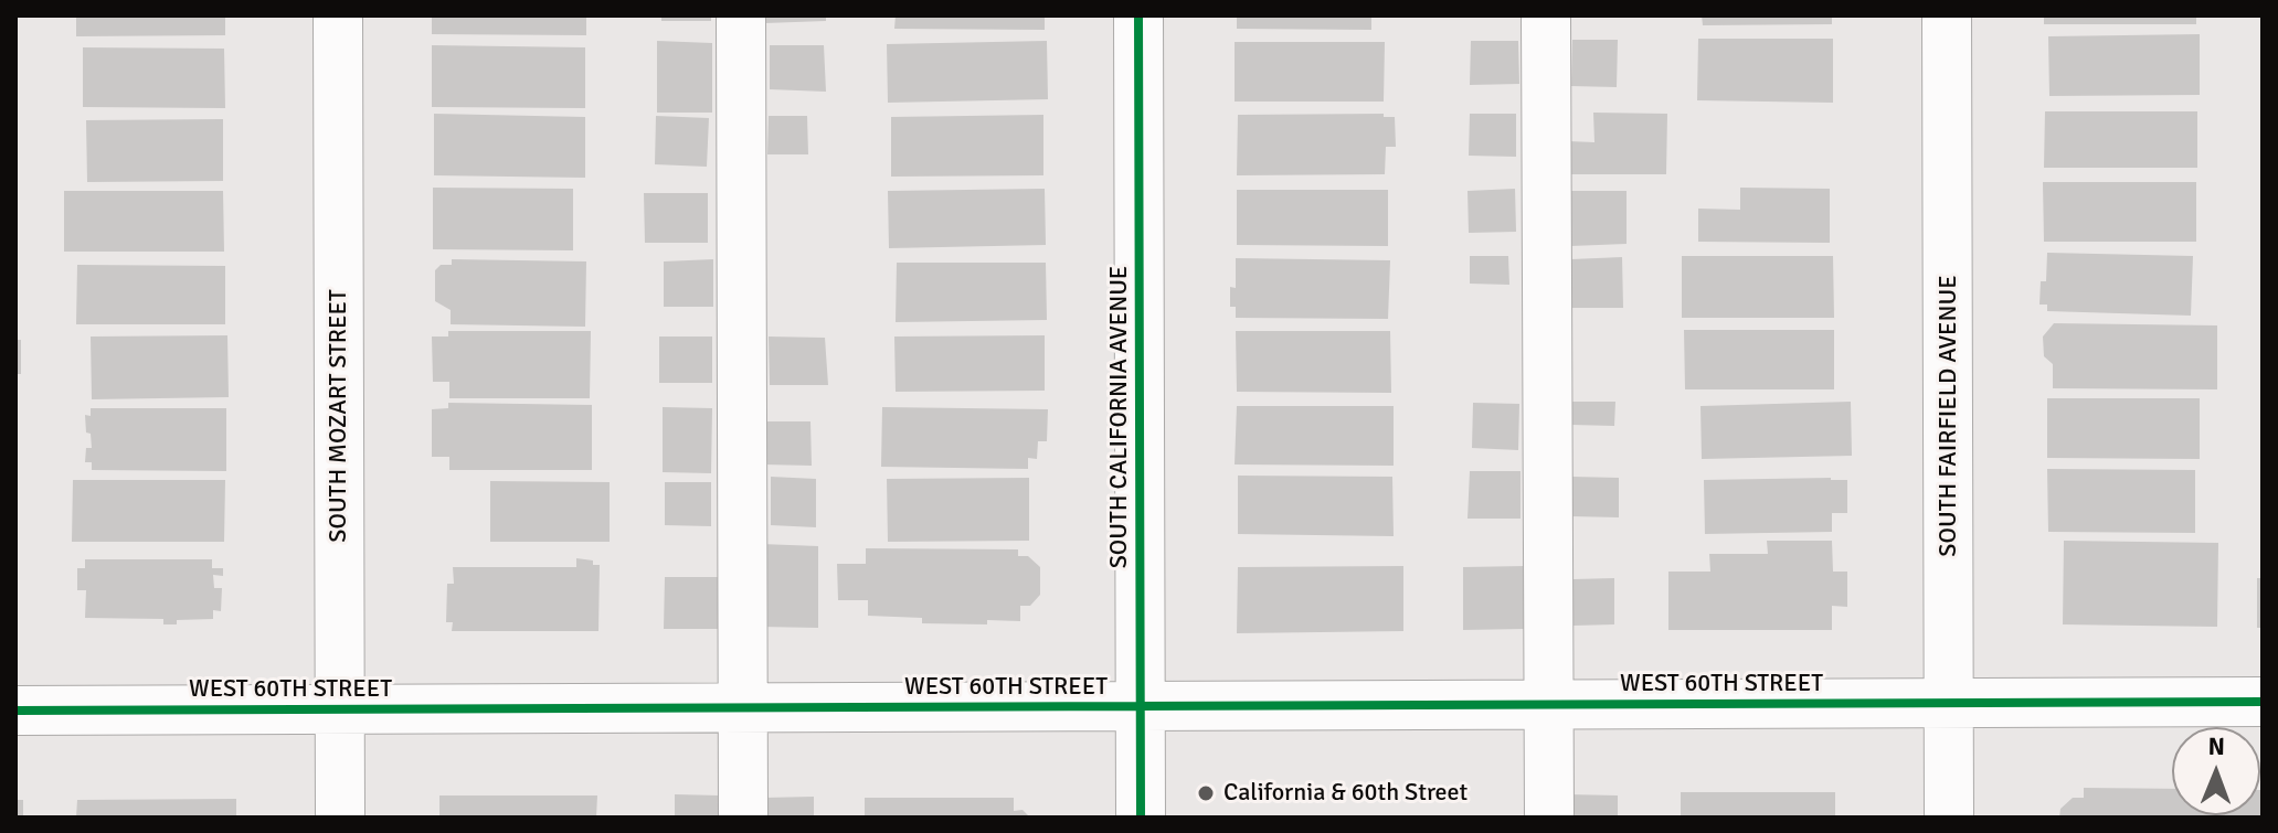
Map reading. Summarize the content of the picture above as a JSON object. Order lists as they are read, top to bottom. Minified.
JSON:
{"streets":{"street":["SOUTH MOZART STREET","SOUTH FAIRFIELD AVENUE","SOUTH CALIFORNIA AVENUE","WEST 60TH STREET"]},"crossings":[["SOUTH MOZART STREET","WEST 60TH STREET"],["SOUTH FAIRFIELD AVENUE","WEST 60TH STREET"],["SOUTH CALIFORNIA AVENUE","WEST 60TH STREET"]],"places":["California & 60th Street"],"north":"top"}
